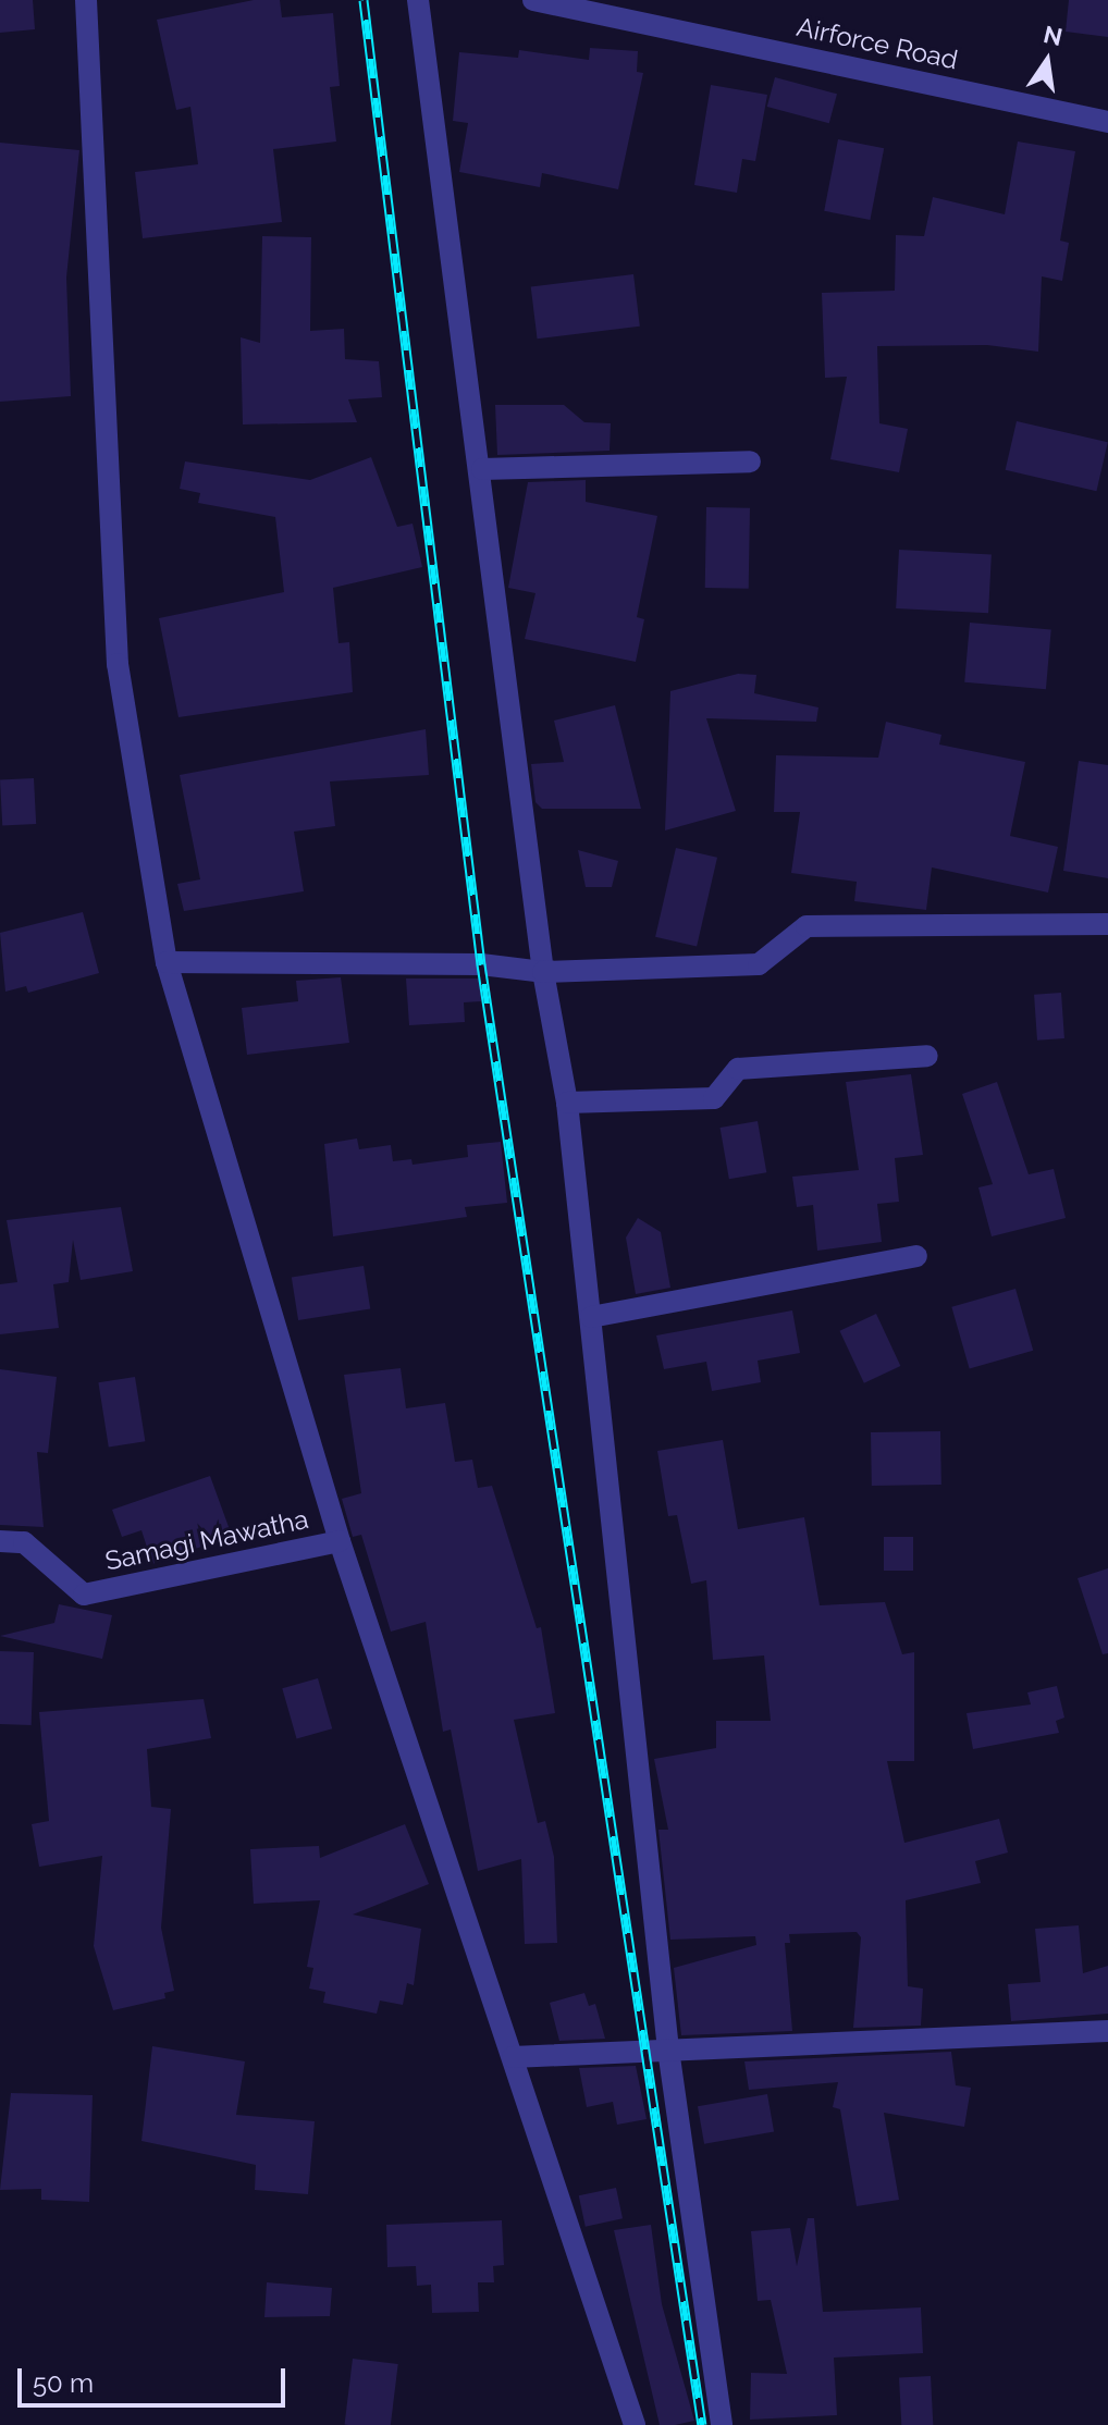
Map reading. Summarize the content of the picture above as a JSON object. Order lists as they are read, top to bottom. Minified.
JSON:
{"streets":{"street":["Airforce Road","Samagi Mawatha"]},"scale_bar":"50 m","north":"top"}
